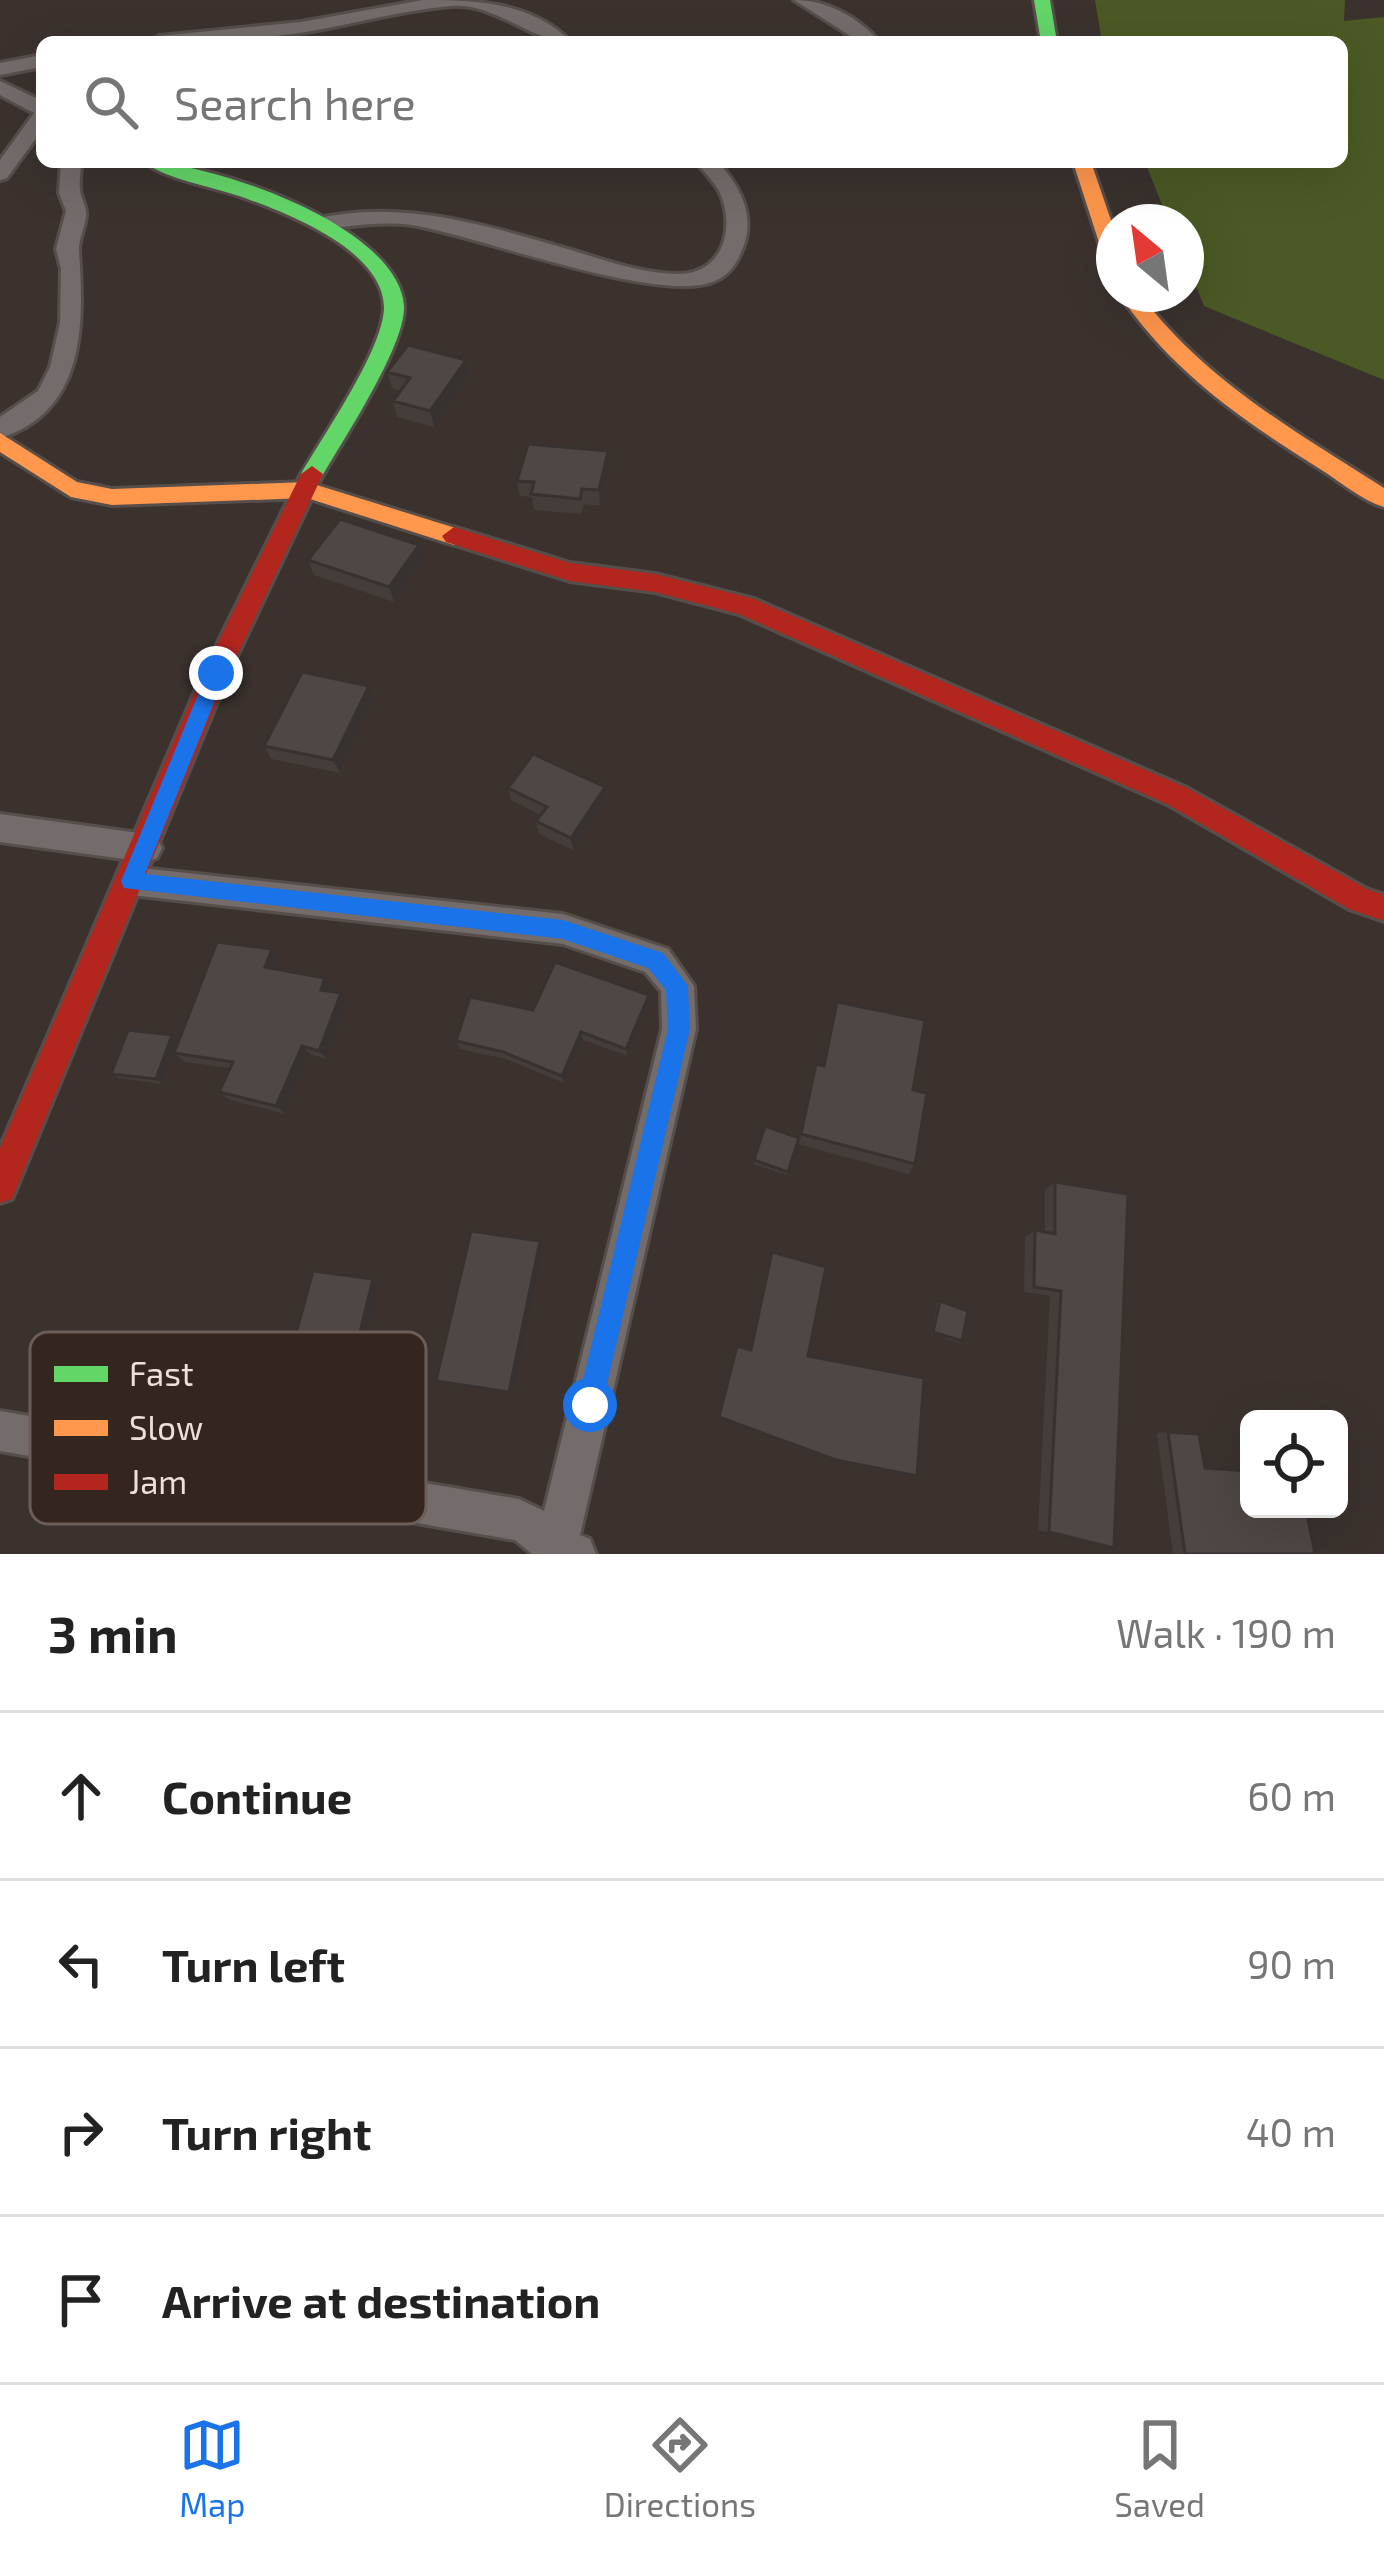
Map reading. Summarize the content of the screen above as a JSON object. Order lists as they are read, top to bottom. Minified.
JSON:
{"legend":["Fast","Slow","Jam"],"north":"top left","page":{"search":"Search here","heading":["3 min","Walk · 190 m"],"list":[["Continue","60 m"],["Turn left","90 m"],["Turn right","40 m"],"Arrive at destination"],"nav":["Map","Directions","Saved"]}}
